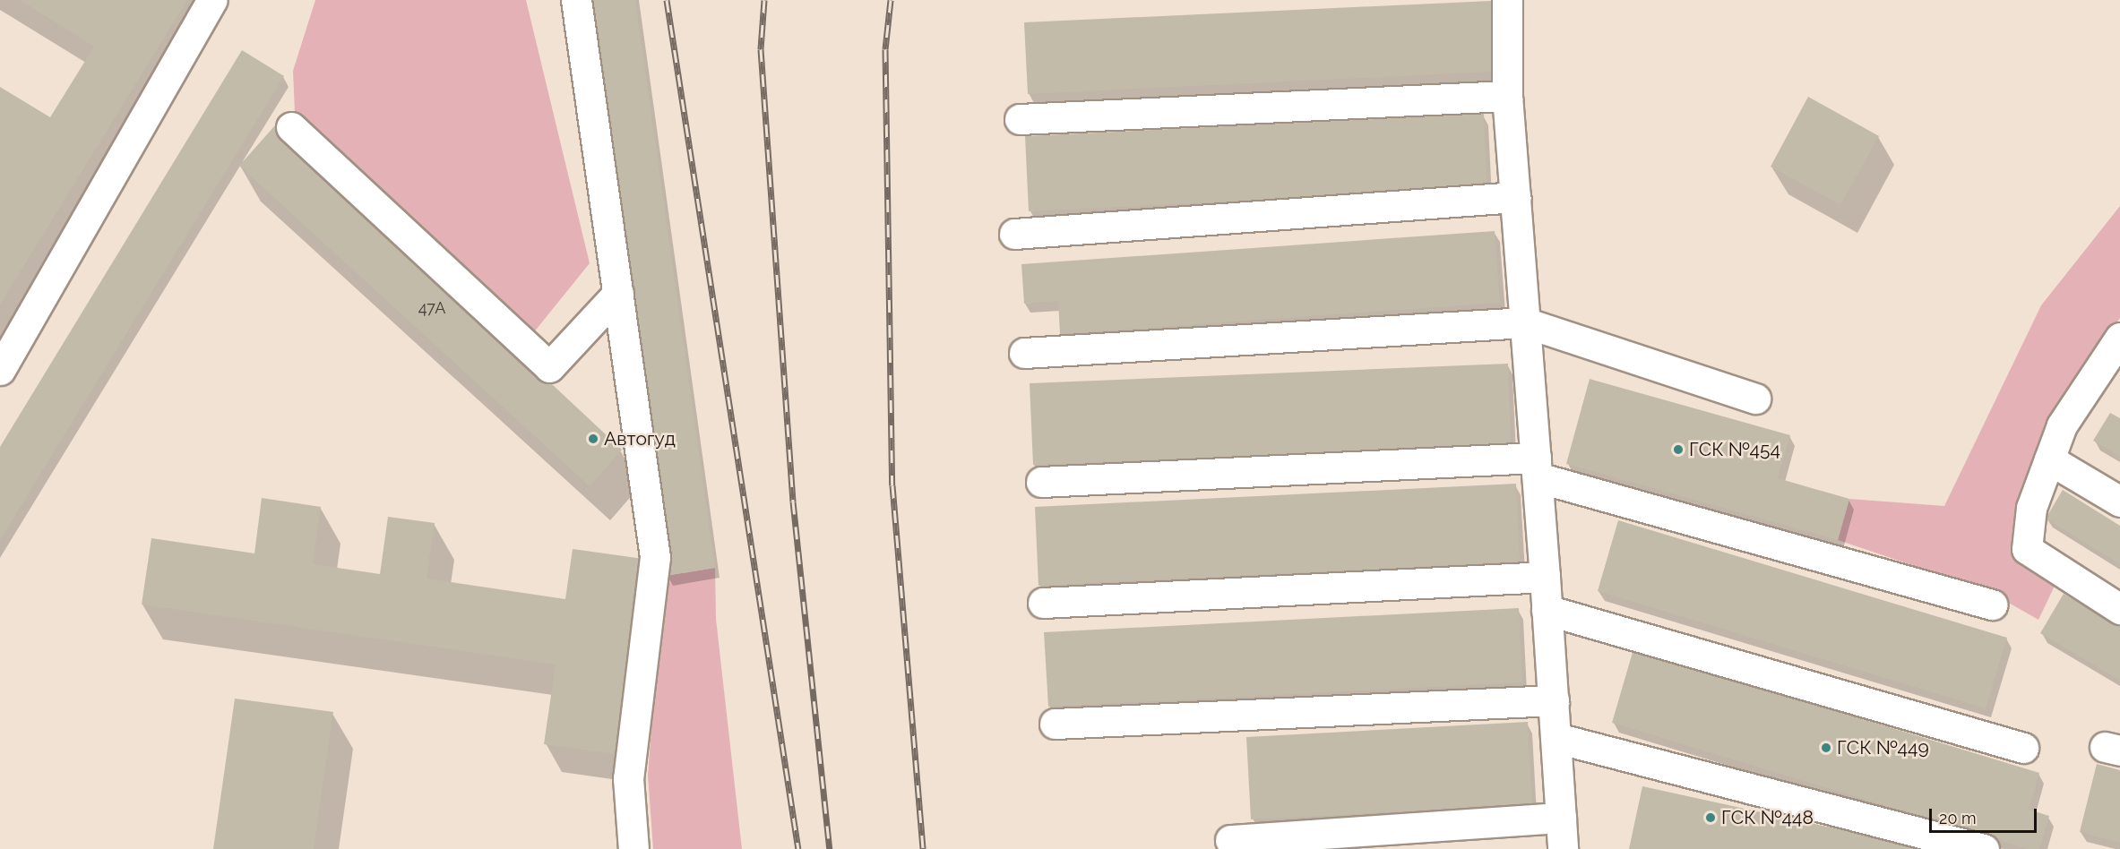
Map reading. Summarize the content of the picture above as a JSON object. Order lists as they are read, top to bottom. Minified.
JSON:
{"places":["Автогуд","ГСК №454","ГСК №449","ГСК №448"],"house_numbers":["47А"],"scale_bar":"20 m"}
